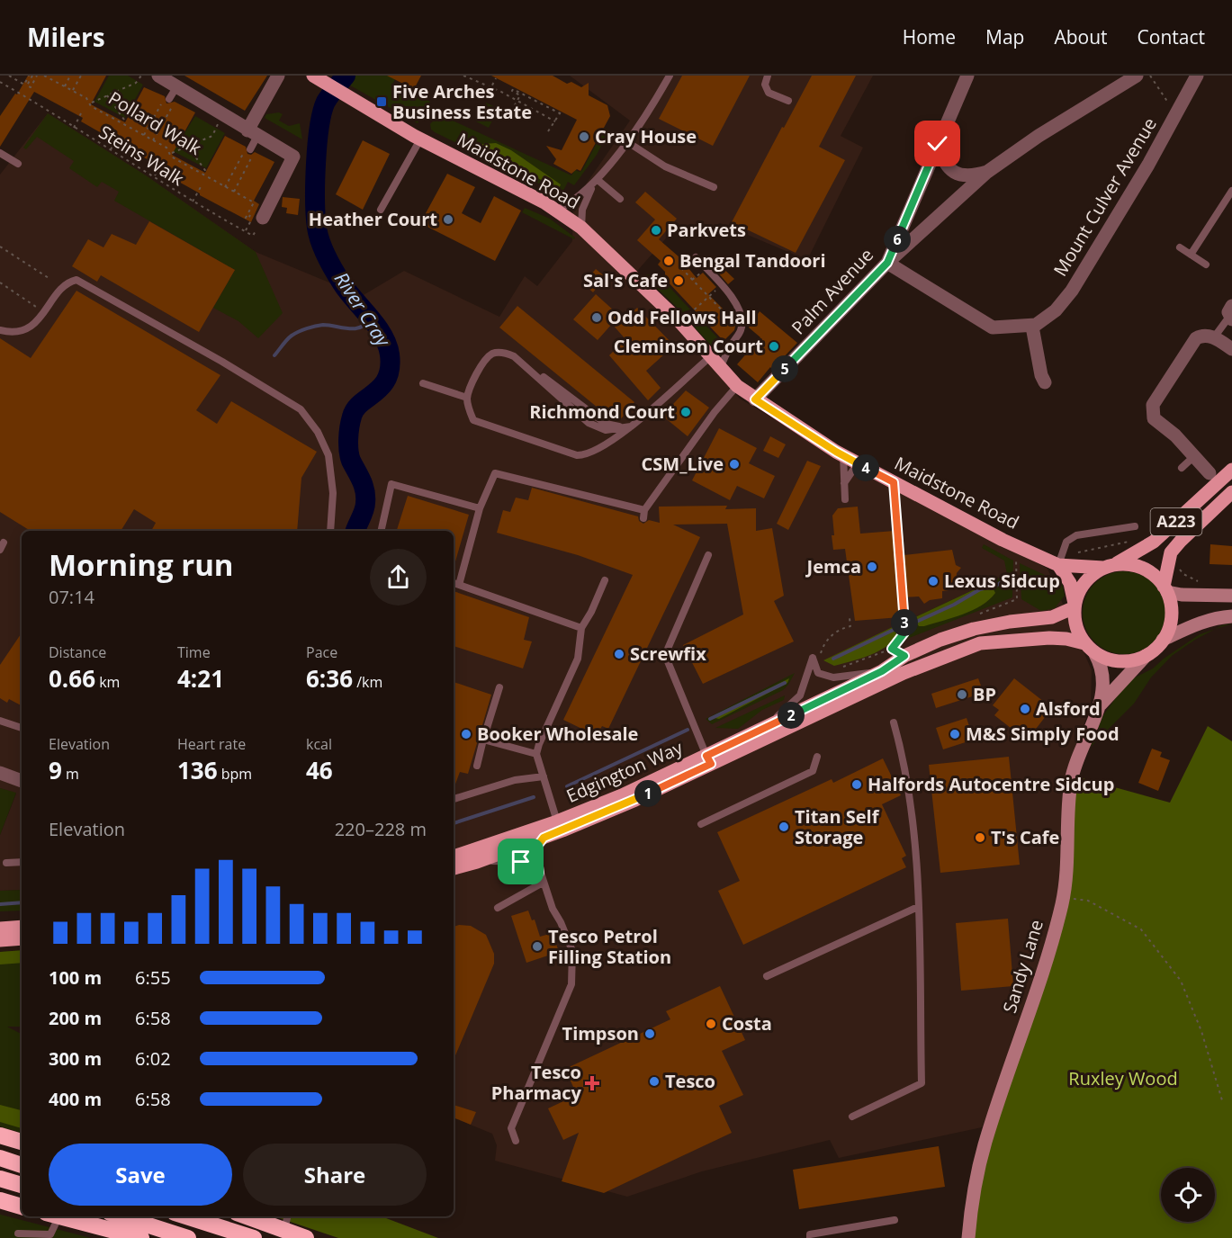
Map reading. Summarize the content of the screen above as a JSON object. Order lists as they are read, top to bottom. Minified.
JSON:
{"streets":{"main road":["Maidstone Road","A223","Edgington Way"],"street":["Mount Culver Avenue","Palm Avenue","Sandy Lane"],"path":["Pollard Walk","Steins Walk"]},"crossings":[["Maidstone Road","Palm Avenue"],["Maidstone Road","A223"],["Maidstone Road","Edgington Way"],["Maidstone Road","Sandy Lane"],["A223","Edgington Way"],["A223","Sandy Lane"],["Edgington Way","Sandy Lane"]],"water":["River Cray"],"parks":["Ruxley Wood"],"places":{"transit":["Five Arches Business Estate"],"other":["Cray House","Heather Court","Parkvets","Bengal Tandoori","Sal's Cafe","Odd Fellows Hall","Cleminson Court","Richmond Court","CSM_Live","Jemca","Lexus Sidcup","Screwfix","BP","Alsford","Booker Wholesale","M&S Simply Food","Halfords Autocentre Sidcup","Titan Self Storage","T's Cafe","Tesco Petrol Filling Station","Costa","Timpson","Tesco"],"health":["Tesco Pharmacy"]},"page":{"header":"Milers","nav":["Home","Map","About","Contact"],"pins":["6","5","4","3","2","1"],"heading":["Morning run","07:14"],"stats":[["Distance","0.66 km"],["Time","4:21"],["Pace","6:36 /km"],["Elevation","9 m"],["Heart rate","136 bpm"],["kcal","46"]],"chart":["Elevation","220–228 m"],"list":[{"name":"100 m","note":"6:55"},{"name":"200 m","note":"6:58"},{"name":"300 m","note":"6:02"},{"name":"400 m","note":"6:58"}],"buttons":["Save","Share"]}}
